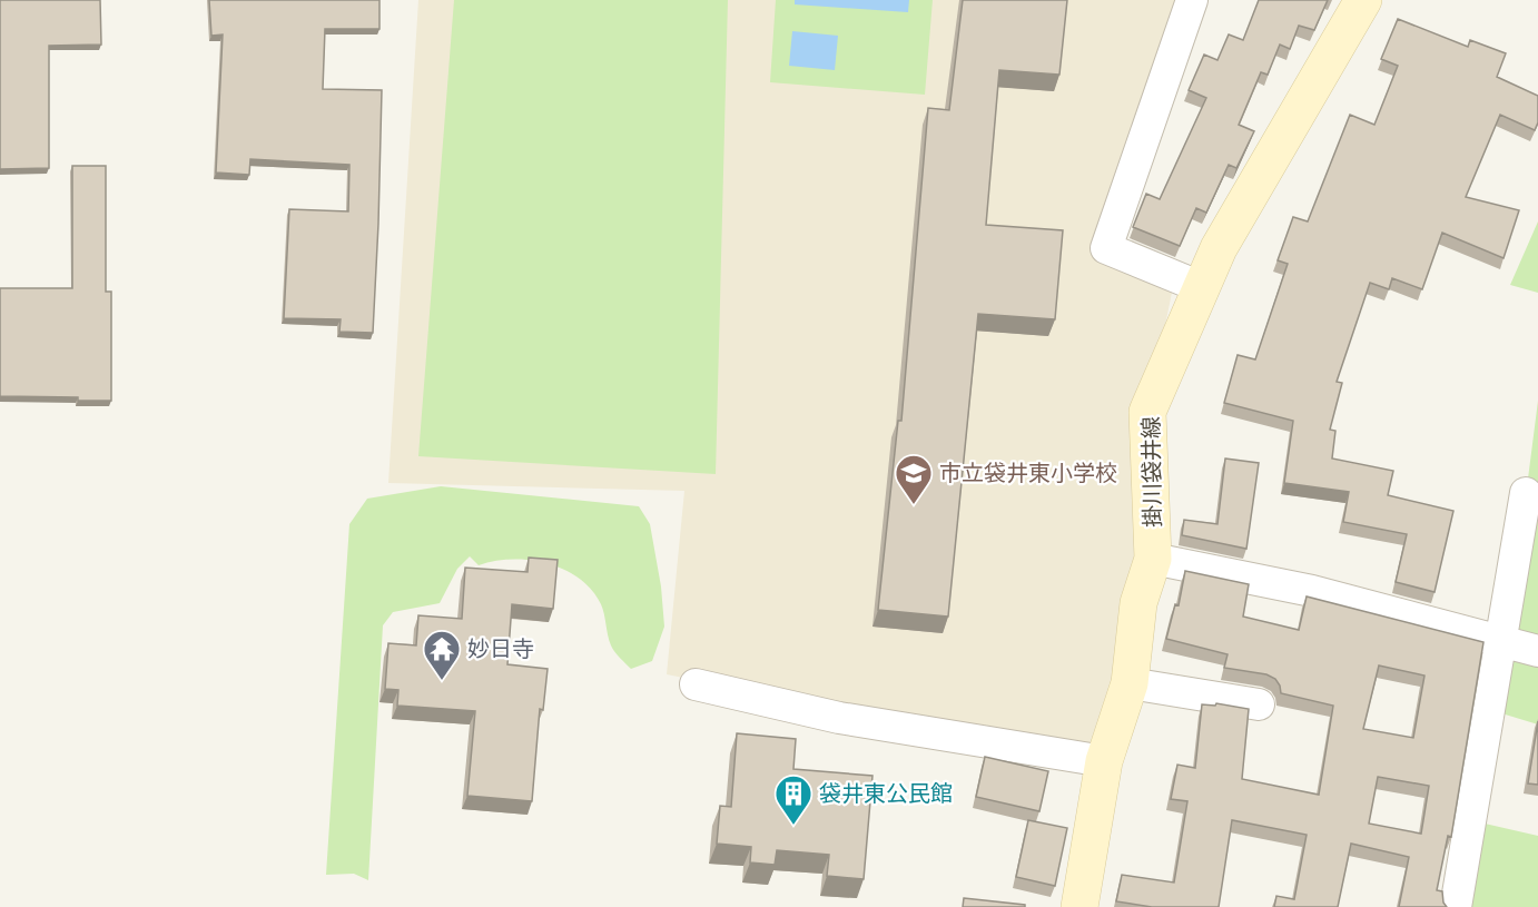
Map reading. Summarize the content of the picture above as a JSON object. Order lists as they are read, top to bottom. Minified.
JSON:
{"streets":{"main road":["掛川袋井線"]},"places":{"school or university":["市立袋井東小学校"],"temple":["妙日寺"],"building":["袋井東公民館"]}}
